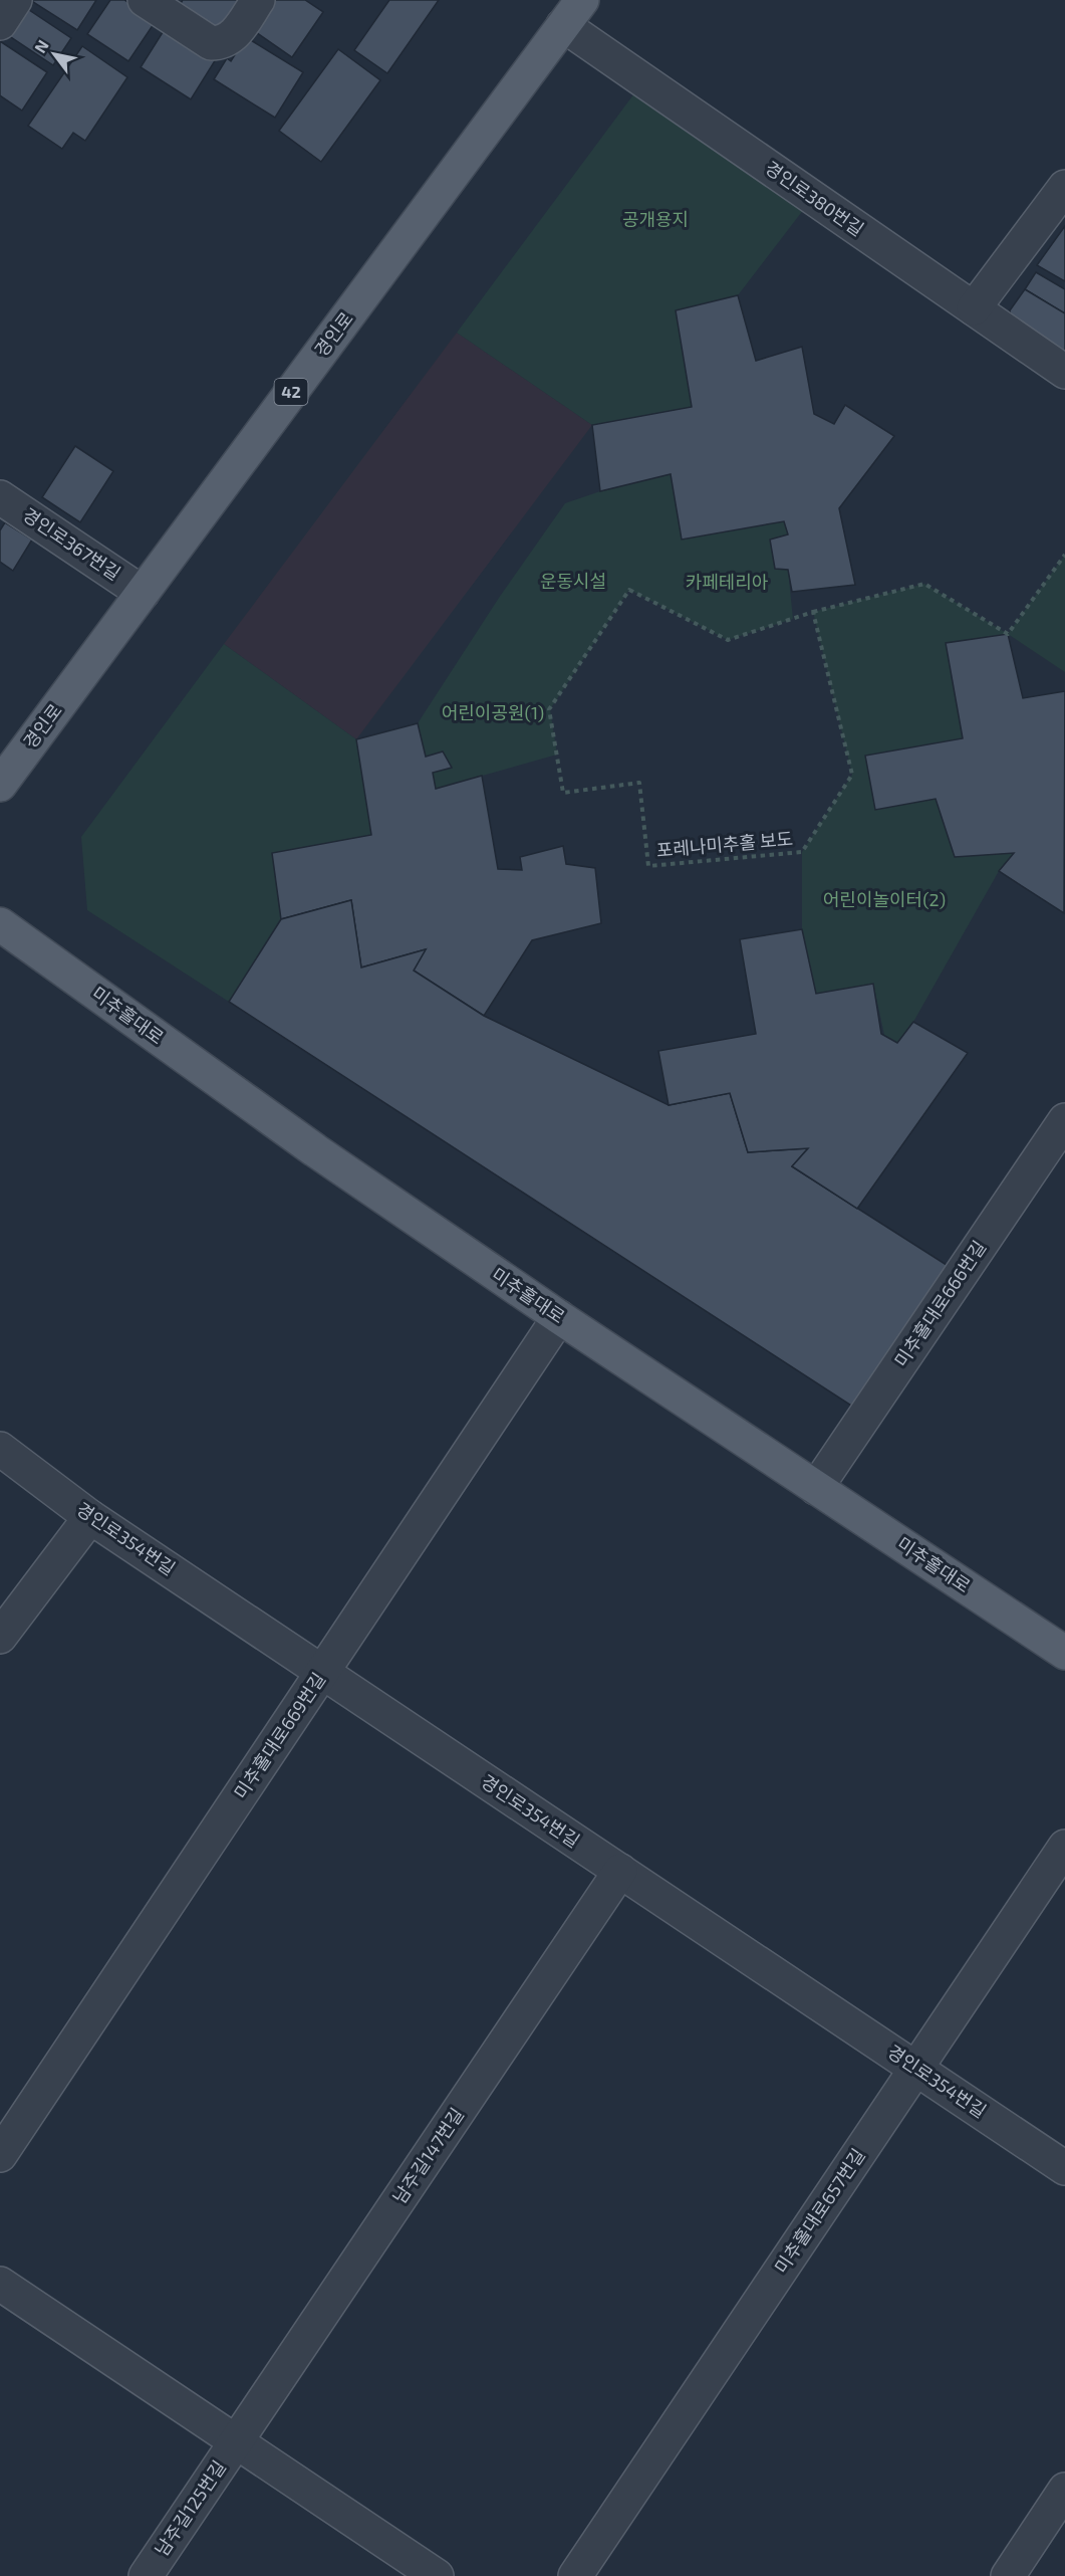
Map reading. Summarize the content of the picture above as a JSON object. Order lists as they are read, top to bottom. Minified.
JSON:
{"streets":{"main road":["경인로","42","미추홀대로"],"street":["경인로380번길","경인로367번길","미추홀대로666번길","경인로354번길","미추홀대로669번길","남주길147번길","미추홀대로657번길","남주길125번길"],"path":["포레나미추홀 보도"]},"crossings":[["경인로380번길","경인로"],["경인로","경인로367번길"],["미추홀대로","미추홀대로666번길"],["미추홀대로","미추홀대로669번길"],["경인로354번길","미추홀대로669번길"],["경인로354번길","남주길147번길"],["경인로354번길","미추홀대로657번길"],["남주길147번길","남주길125번길"]],"parks":["공개용지","운동시설","카페테리아","어린이공원(1)","어린이놀이터(2)"],"north":"top left"}
